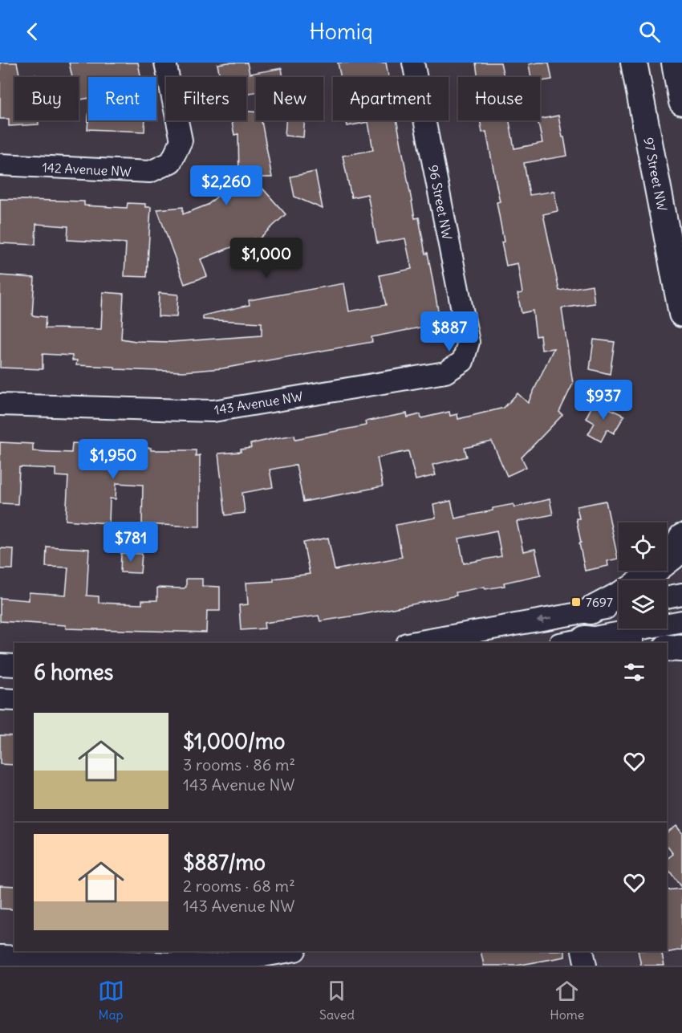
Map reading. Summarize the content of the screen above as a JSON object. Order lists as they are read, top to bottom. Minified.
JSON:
{"streets":{"main road":["97 Street NW"],"street":["142 Avenue NW","96 Street NW","143 Avenue NW"]},"crossings":[["96 Street NW","143 Avenue NW"]],"places":{"transit":["7697"]},"page":{"header":"Homiq","chip":["Buy","Rent","Filters","New","Apartment","House"],"price":["$2,260","$1,000","$887","$937","$1,950","$781"],"heading":"6 homes","list":[{"name":"$1,000/mo","note":"3 rooms · 86 m² · 143 Avenue NW"},{"name":"$887/mo","note":"2 rooms · 68 m² · 143 Avenue NW"}],"tabs":["Map","Saved","Home"]}}
